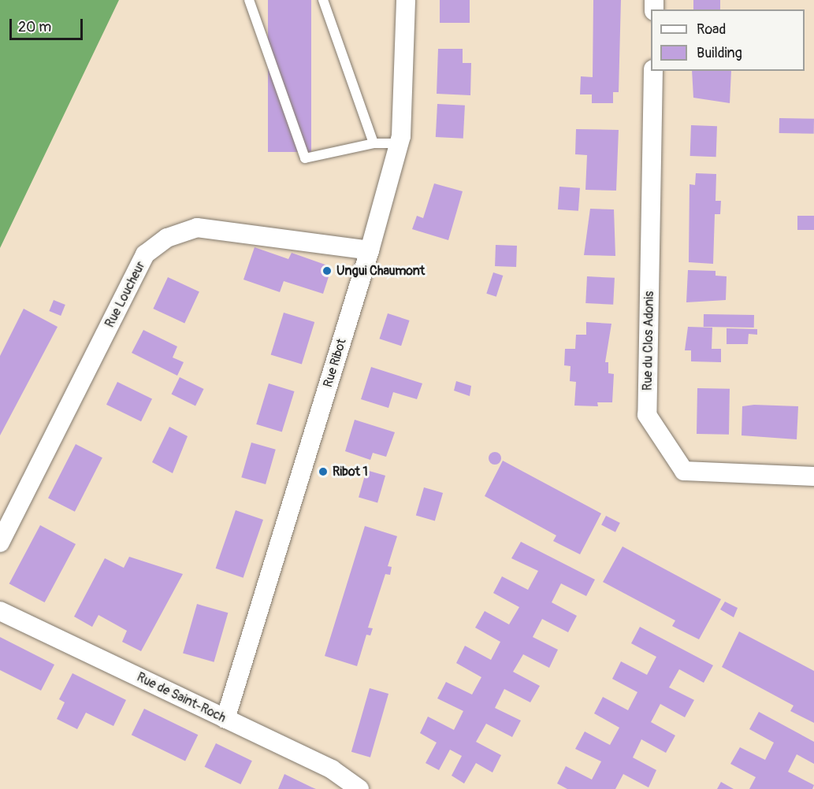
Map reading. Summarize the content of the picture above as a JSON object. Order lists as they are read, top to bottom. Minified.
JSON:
{"streets":{"street":["Rue Loucheur","Rue du Clos Adonis","Rue Ribot","Rue de Saint-Roch"]},"crossings":[["Rue Loucheur","Rue Ribot"],["Rue Ribot","Rue de Saint-Roch"]],"places":["Ungui Chaumont","Ribot 1"],"legend":["Road","Building"],"scale_bar":"20 m"}
